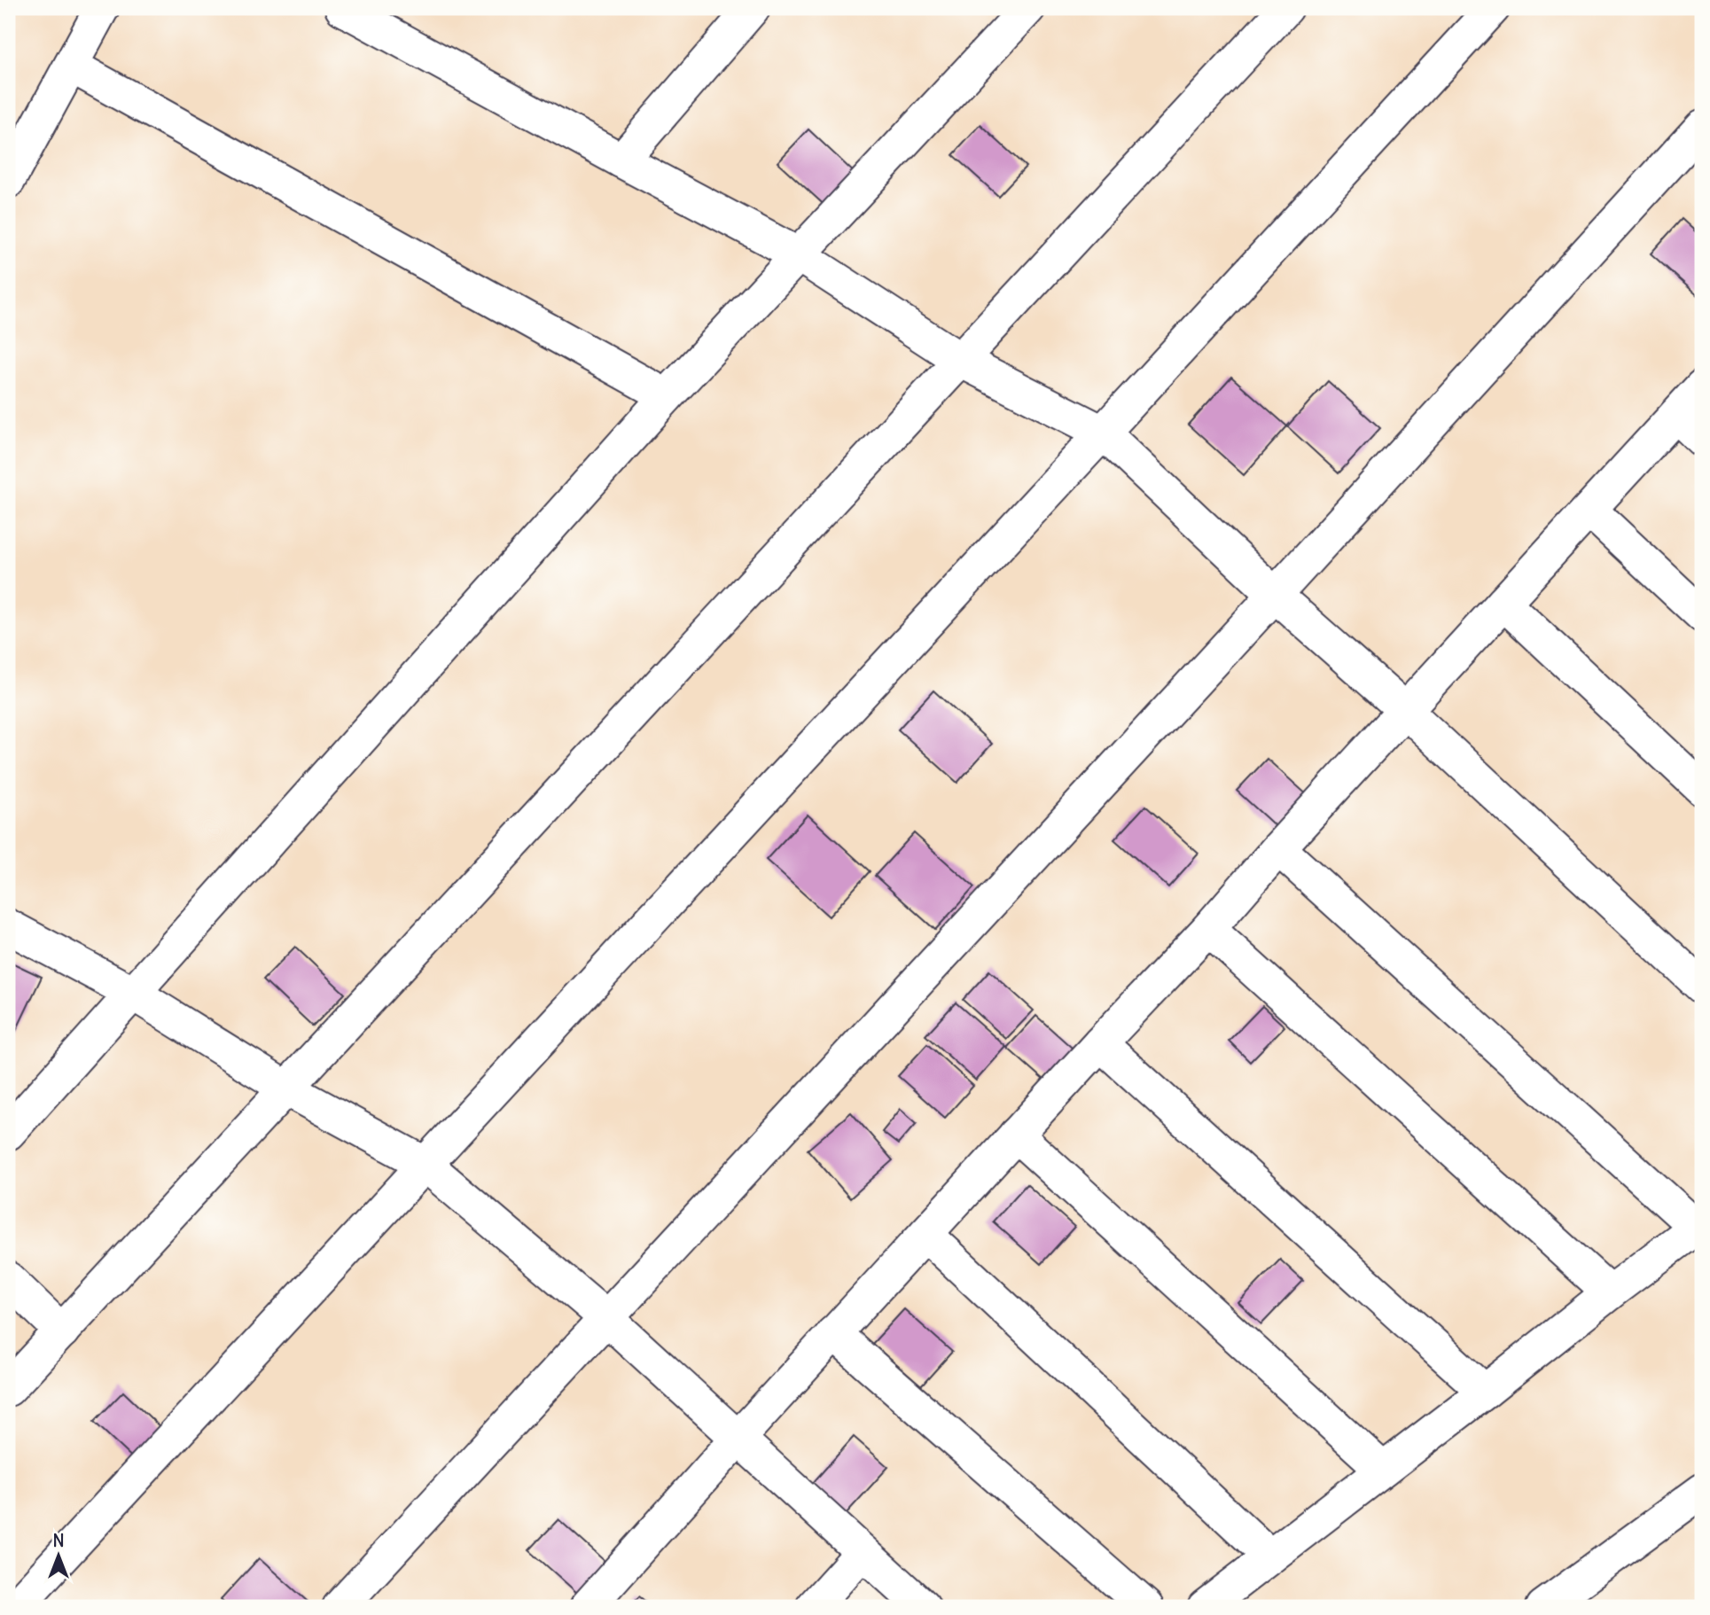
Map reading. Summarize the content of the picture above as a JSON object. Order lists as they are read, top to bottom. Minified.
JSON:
{"north":"top"}
